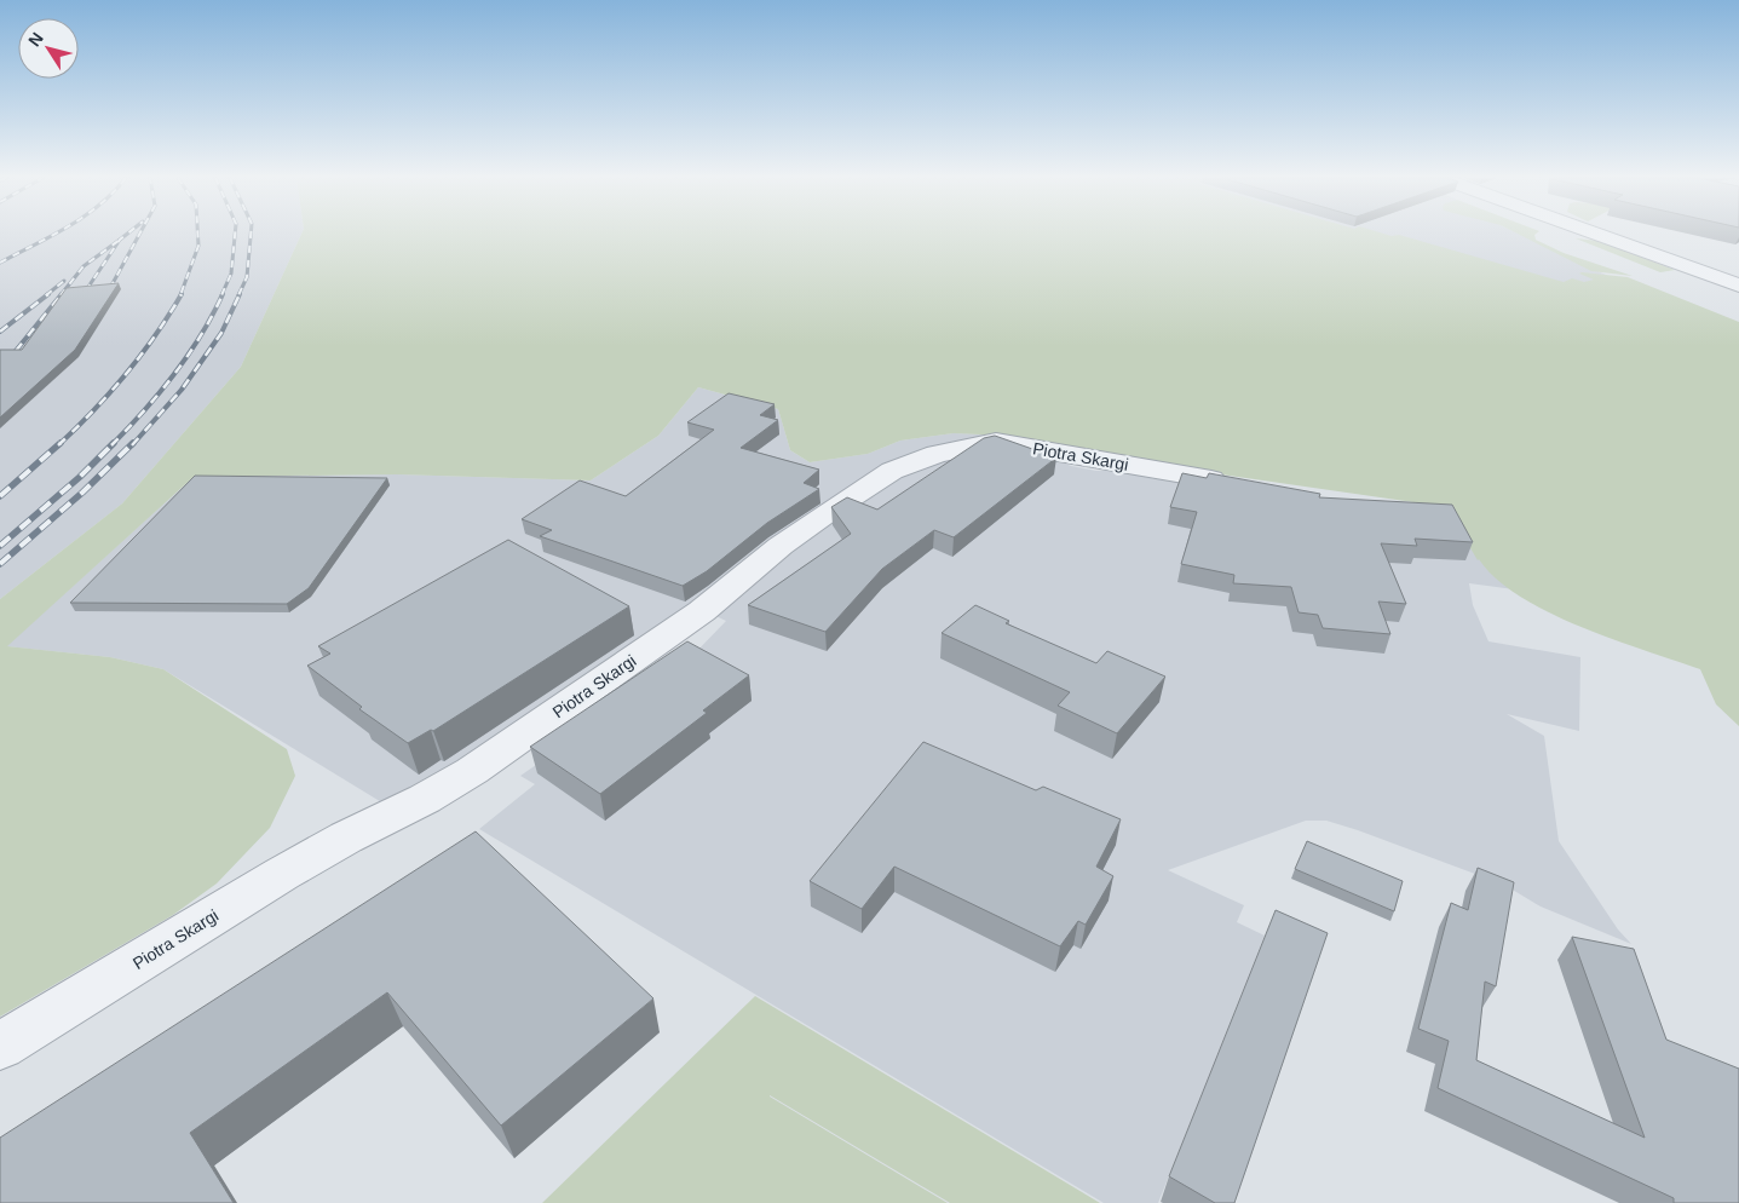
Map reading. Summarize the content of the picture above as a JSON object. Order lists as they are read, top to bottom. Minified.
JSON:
{"streets":{"street":["Piotra Skargi"]},"north":"top left"}
